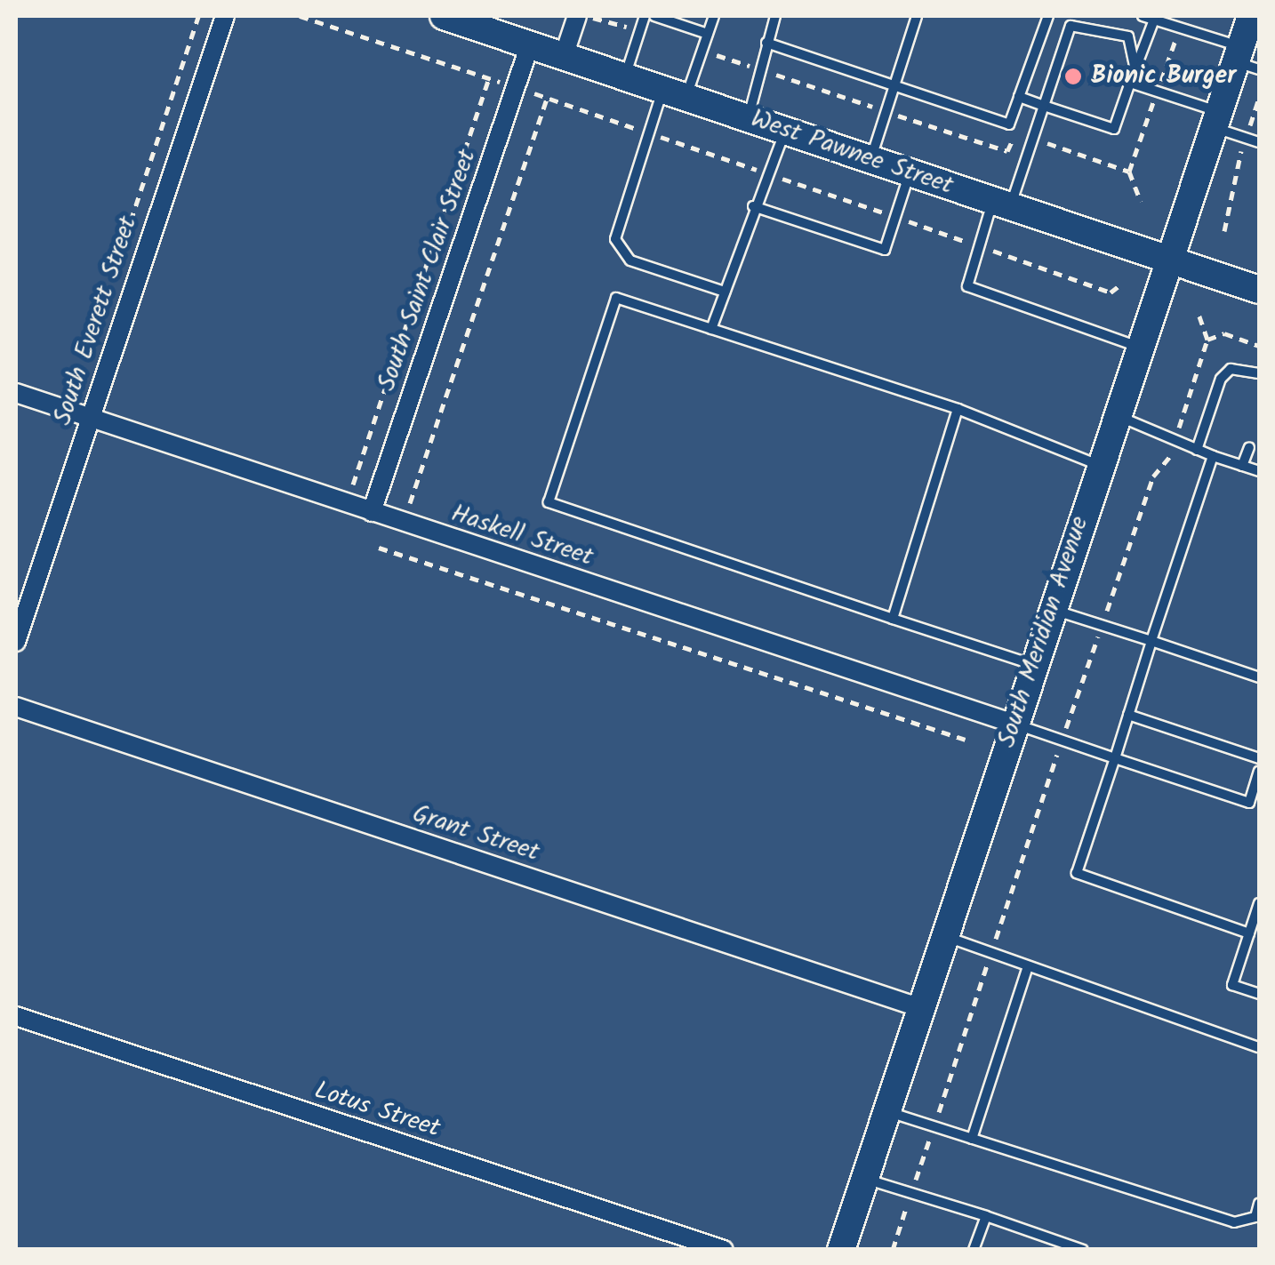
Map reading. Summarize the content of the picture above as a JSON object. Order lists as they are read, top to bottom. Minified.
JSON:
{"streets":{"main road":["West Pawnee Street","South Meridian Avenue"],"street":["South Saint Clair Street","South Everett Street","Haskell Street","Grant Street","Lotus Street"]},"crossings":[["West Pawnee Street","South Saint Clair Street"],["West Pawnee Street","South Meridian Avenue"],["South Saint Clair Street","Haskell Street"],["South Everett Street","Haskell Street"],["Haskell Street","South Meridian Avenue"],["South Meridian Avenue","Grant Street"]],"places":["Bionic Burger"]}
